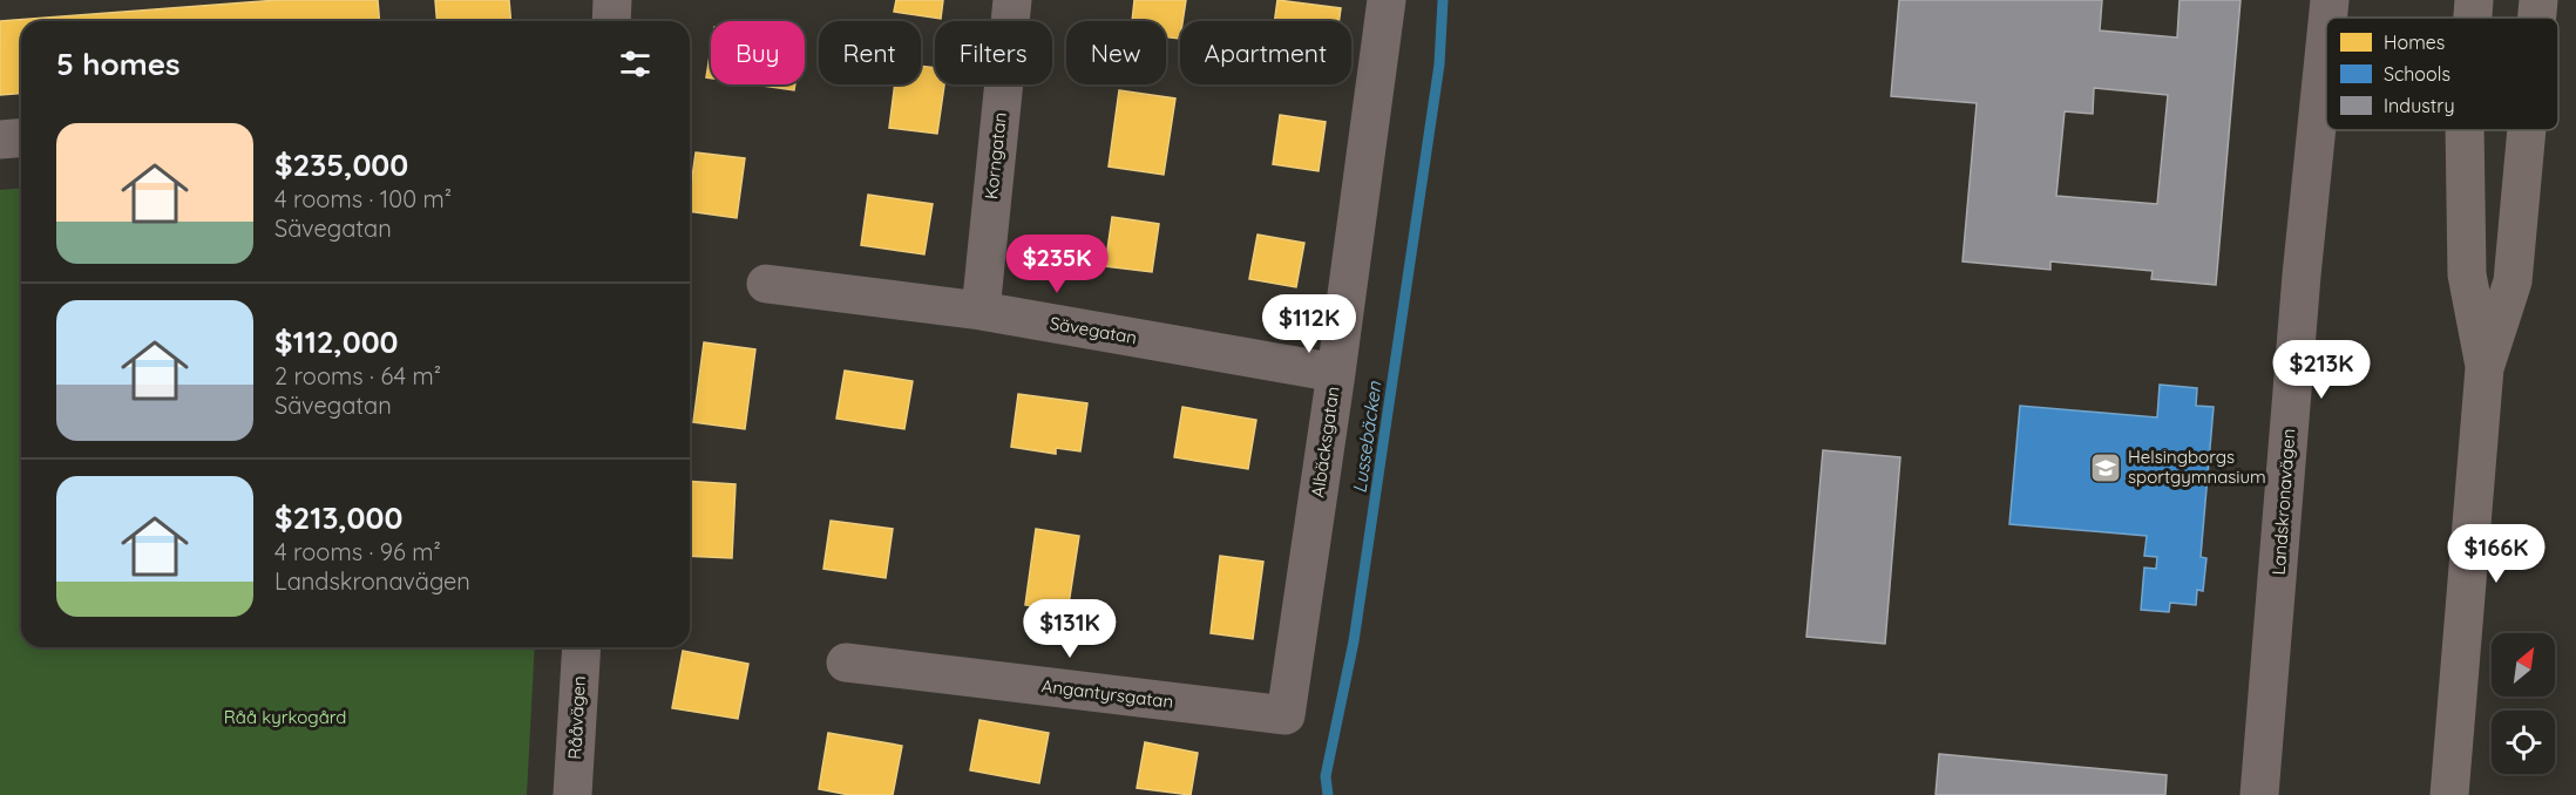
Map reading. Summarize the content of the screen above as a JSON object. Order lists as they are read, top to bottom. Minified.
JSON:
{"streets":{"street":["Korngatan","Sävegatan","Albäcksgatan","Landskronavägen","Angantyrsgatan","Rååvägen"]},"crossings":[["Korngatan","Sävegatan"],["Sävegatan","Albäcksgatan"],["Albäcksgatan","Angantyrsgatan"]],"water":["Lussebäcken"],"parks":["Råå kyrkogård"],"places":{"school or university":["Helsingborgs sportgymnasium"]},"legend":["Homes","Schools","Industry"],"north":"top right","page":{"chip":["Buy","Rent","Filters","New","Apartment"],"heading":"5 homes","list":[{"name":"$235,000","note":"4 rooms · 100 m² · Sävegatan"},{"name":"$112,000","note":"2 rooms · 64 m² · Sävegatan"},{"name":"$213,000","note":"4 rooms · 96 m² · Landskronavägen"}],"price":["$235K","$112K","$213K","$166K","$131K"]}}
